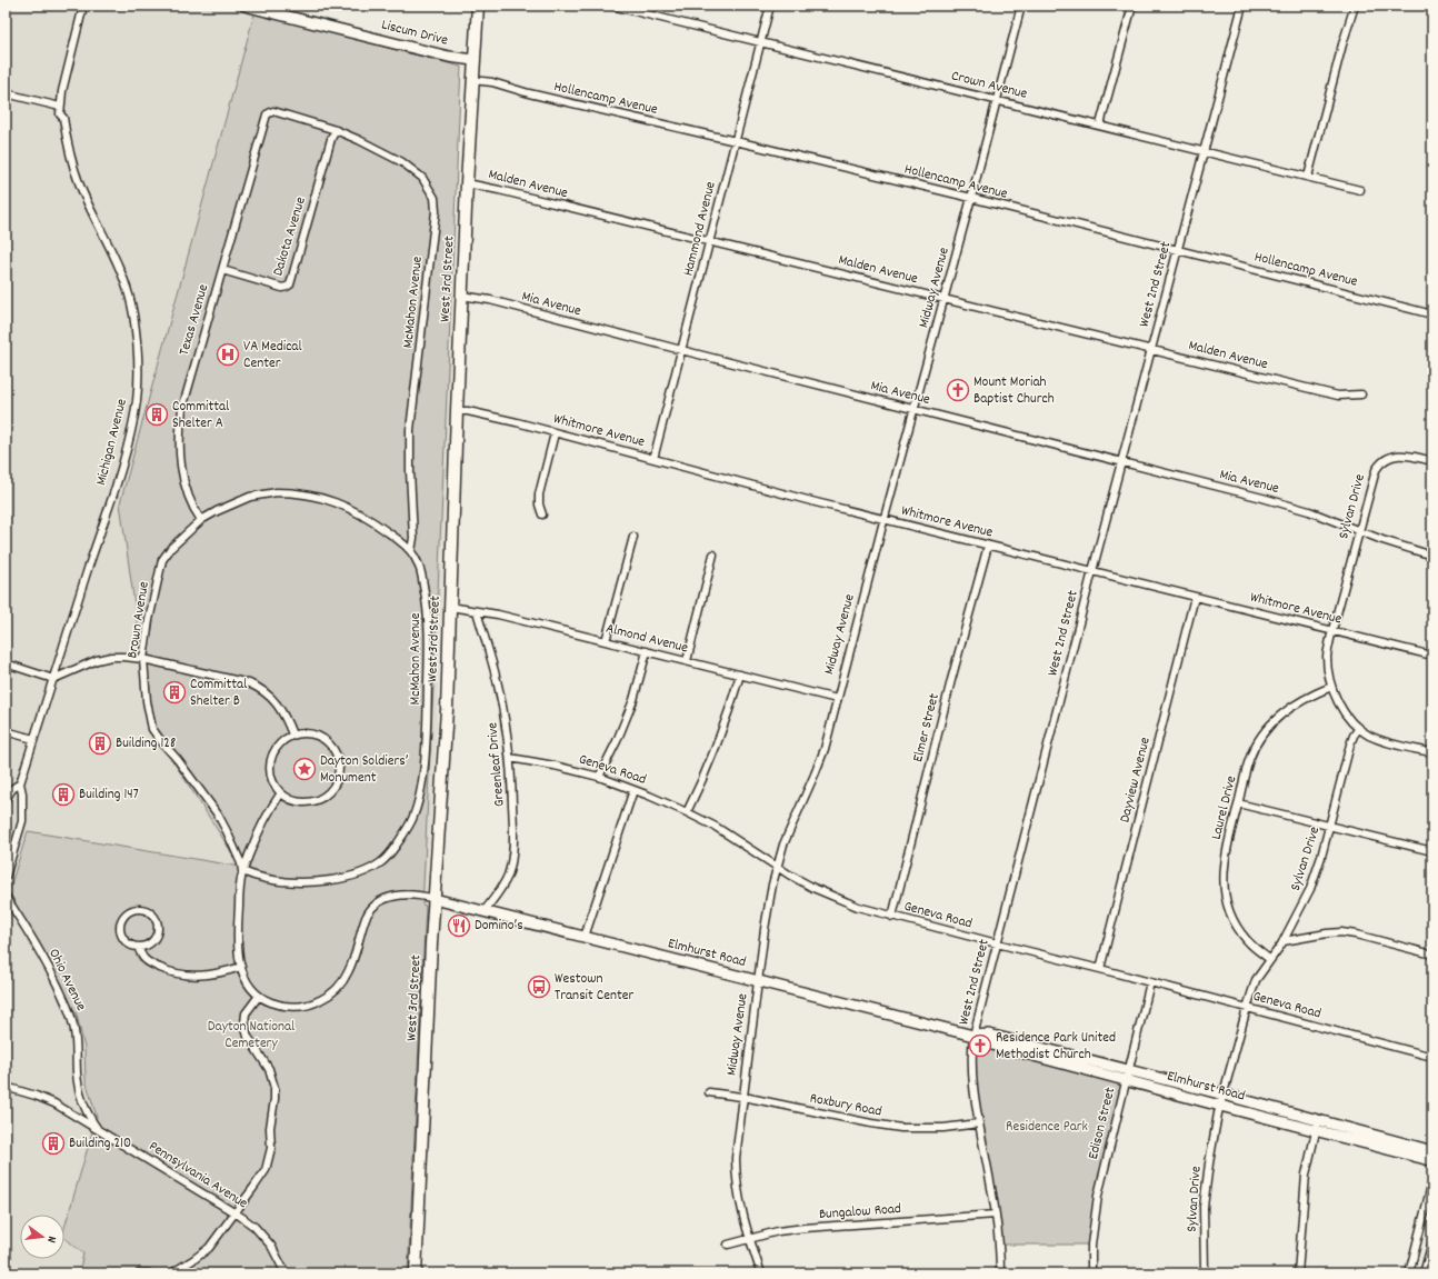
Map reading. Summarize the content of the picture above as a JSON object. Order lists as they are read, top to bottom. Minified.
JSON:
{"streets":{"main road":["West 3rd Street"],"street":["Liscum Drive","Crown Avenue","Hollencamp Avenue","Malden Avenue","Hammond Avenue","Dakota Avenue","West 2nd Street","Midway Avenue","McMahon Avenue","Mia Avenue","Texas Avenue","Whitmore Avenue","Michigan Avenue","Sylvan Drive","Brown Avenue","Almond Avenue","Elmer Street","Greenleaf Drive","Geneva Road","Dayview Avenue","Laurel Drive","Elmhurst Road","Ohio Avenue","Roxbury Road","Edison Street","Pennsylvania Avenue","Bungalow Road"]},"crossings":[["Liscum Drive","West 3rd Street"],["Crown Avenue","Hammond Avenue"],["Crown Avenue","West 2nd Street"],["Crown Avenue","Midway Avenue"],["Hollencamp Avenue","Hammond Avenue"],["Hollencamp Avenue","West 3rd Street"],["Hollencamp Avenue","West 2nd Street"],["Hollencamp Avenue","Midway Avenue"],["Malden Avenue","Hammond Avenue"],["Malden Avenue","West 3rd Street"],["Malden Avenue","West 2nd Street"],["Malden Avenue","Midway Avenue"],["Hammond Avenue","Mia Avenue"],["Hammond Avenue","Whitmore Avenue"],["Dakota Avenue","McMahon Avenue"],["Dakota Avenue","Texas Avenue"],["West 3rd Street","Mia Avenue"],["West 3rd Street","Whitmore Avenue"],["West 3rd Street","Almond Avenue"],["West 3rd Street","Elmhurst Road"],["West 2nd Street","Mia Avenue"],["West 2nd Street","Whitmore Avenue"],["West 2nd Street","Geneva Road"],["West 2nd Street","Elmhurst Road"],["West 2nd Street","Roxbury Road"],["West 2nd Street","Bungalow Road"],["Midway Avenue","Mia Avenue"],["Midway Avenue","Whitmore Avenue"],["Midway Avenue","Almond Avenue"],["Midway Avenue","Geneva Road"],["Midway Avenue","Elmhurst Road"],["Midway Avenue","Roxbury Road"],["Midway Avenue","Bungalow Road"],["McMahon Avenue","Texas Avenue"],["McMahon Avenue","Brown Avenue"],["Mia Avenue","Sylvan Drive"],["Texas Avenue","Brown Avenue"],["Whitmore Avenue","Sylvan Drive"],["Whitmore Avenue","Elmer Street"],["Whitmore Avenue","Dayview Avenue"],["Sylvan Drive","Geneva Road"],["Sylvan Drive","Laurel Drive"],["Sylvan Drive","Elmhurst Road"],["Almond Avenue","Greenleaf Drive"],["Elmer Street","Geneva Road"],["Greenleaf Drive","Geneva Road"],["Greenleaf Drive","Elmhurst Road"],["Geneva Road","Dayview Avenue"],["Geneva Road","Edison Street"],["Elmhurst Road","Edison Street"],["Ohio Avenue","Pennsylvania Avenue"]],"parks":["Dayton National Cemetery","Residence Park"],"places":{"hospital":["VA Medical Center"],"church":["Mount Moriah Baptist Church","Residence Park United Methodist Church"],"building":["Committal Shelter A","Committal Shelter B","Building 128","Building 147","Building 210"],"place":["Dayton Soldiers’ Monument"],"restaurant":["Domino’s"],"bus stop":["Westown Transit Center"]},"north":"right"}
